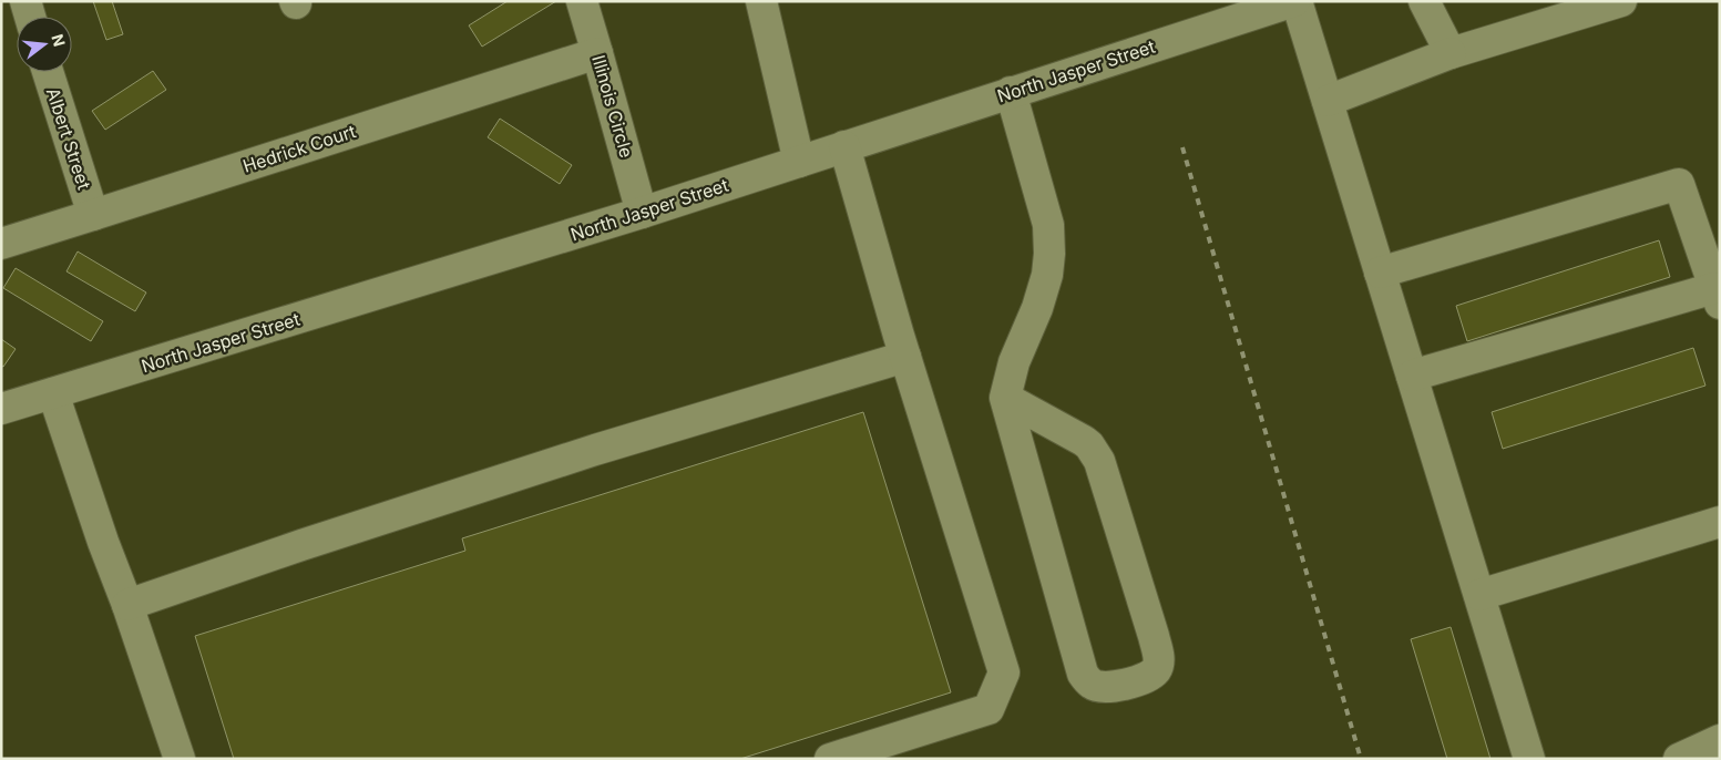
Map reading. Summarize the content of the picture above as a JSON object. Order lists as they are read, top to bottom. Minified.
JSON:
{"streets":{"street":["North Jasper Street","Illinois Circle","Albert Street","Hedrick Court"]},"crossings":[["North Jasper Street","Illinois Circle"],["Illinois Circle","Hedrick Court"],["Albert Street","Hedrick Court"]],"north":"right"}
